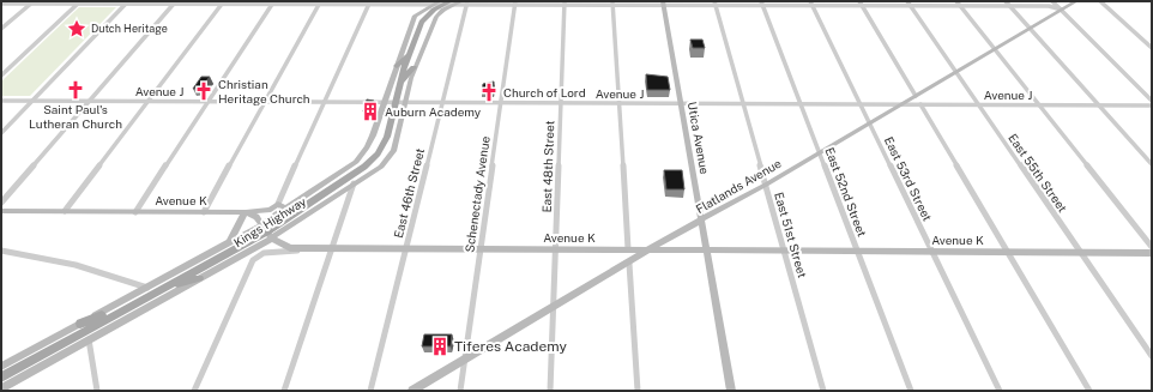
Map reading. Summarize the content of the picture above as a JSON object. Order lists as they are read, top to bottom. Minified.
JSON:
{"streets":{"main road":["Kings Highway"],"street":["Avenue J","Utica Avenue","East 48th Street","East 55th Street","East 53rd Street","Flatlands Avenue","East 52nd Street","East 46th Street","Schenectady Avenue","Avenue K","East 51st Street"]},"crossings":[["Avenue J","Utica Avenue"],["Avenue J","East 48th Street"],["Avenue J","East 55th Street"],["Avenue J","East 53rd Street"],["Avenue J","Flatlands Avenue"],["Avenue J","East 52nd Street"],["Avenue J","East 46th Street"],["Avenue J","Schenectady Avenue"],["Avenue J","Kings Highway"],["Avenue J","East 51st Street"],["Utica Avenue","Flatlands Avenue"],["Utica Avenue","Avenue K"],["East 48th Street","Flatlands Avenue"],["East 48th Street","Avenue K"],["East 55th Street","Flatlands Avenue"],["East 55th Street","Avenue K"],["East 53rd Street","Flatlands Avenue"],["East 53rd Street","Avenue K"],["Flatlands Avenue","East 52nd Street"],["Flatlands Avenue","Schenectady Avenue"],["Flatlands Avenue","Avenue K"],["Flatlands Avenue","East 51st Street"],["East 52nd Street","Avenue K"],["East 46th Street","Avenue K"],["East 46th Street","Kings Highway"],["Schenectady Avenue","Avenue K"],["Avenue K","Kings Highway"],["Avenue K","East 51st Street"]],"places":{"place":["Dutch Heritage"],"church":["Saint Paul's Lutheran Church","Christian Heritage Church","Church of Lord"],"building":["Auburn Academy","Tiferes Academy"]}}
